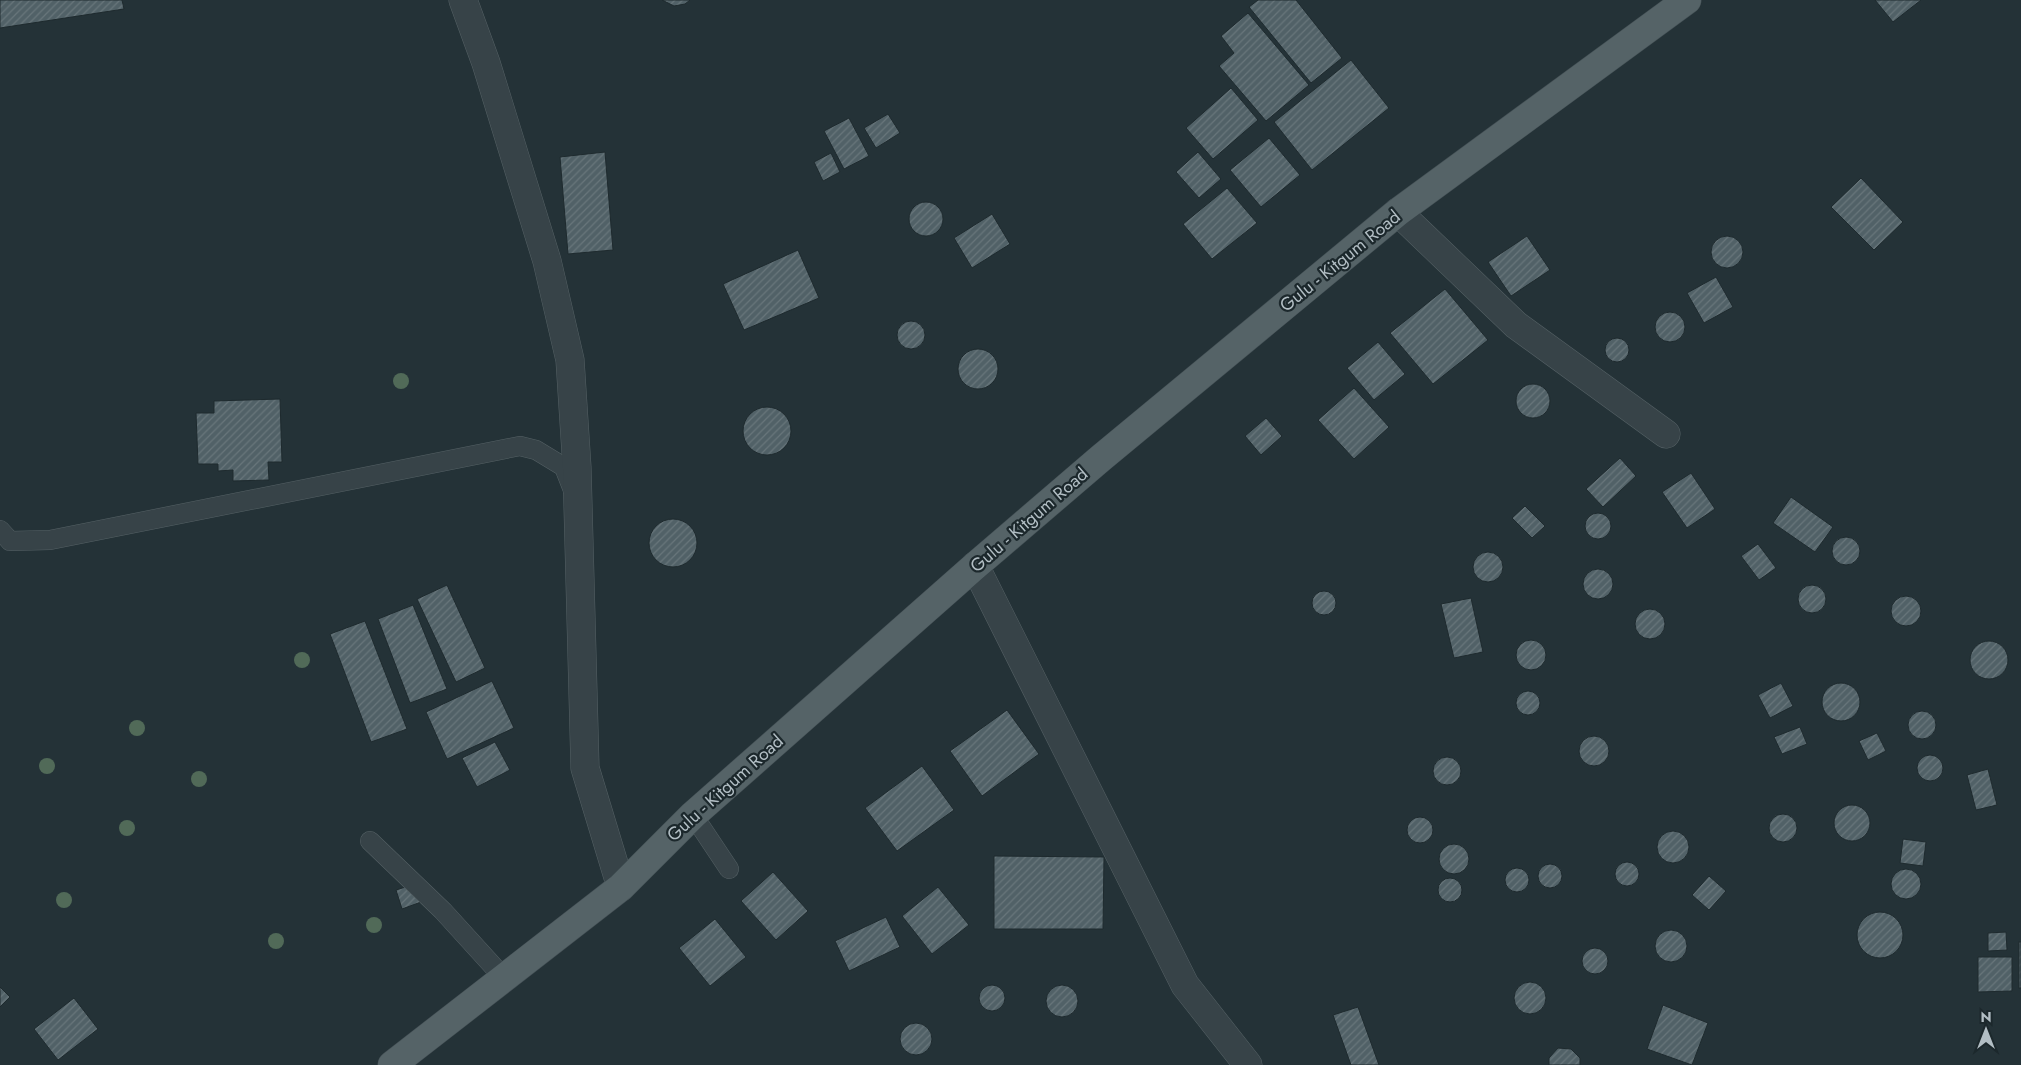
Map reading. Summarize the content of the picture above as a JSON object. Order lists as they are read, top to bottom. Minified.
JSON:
{"streets":{"main road":["Gulu - Kitgum Road"]},"north":"top"}
